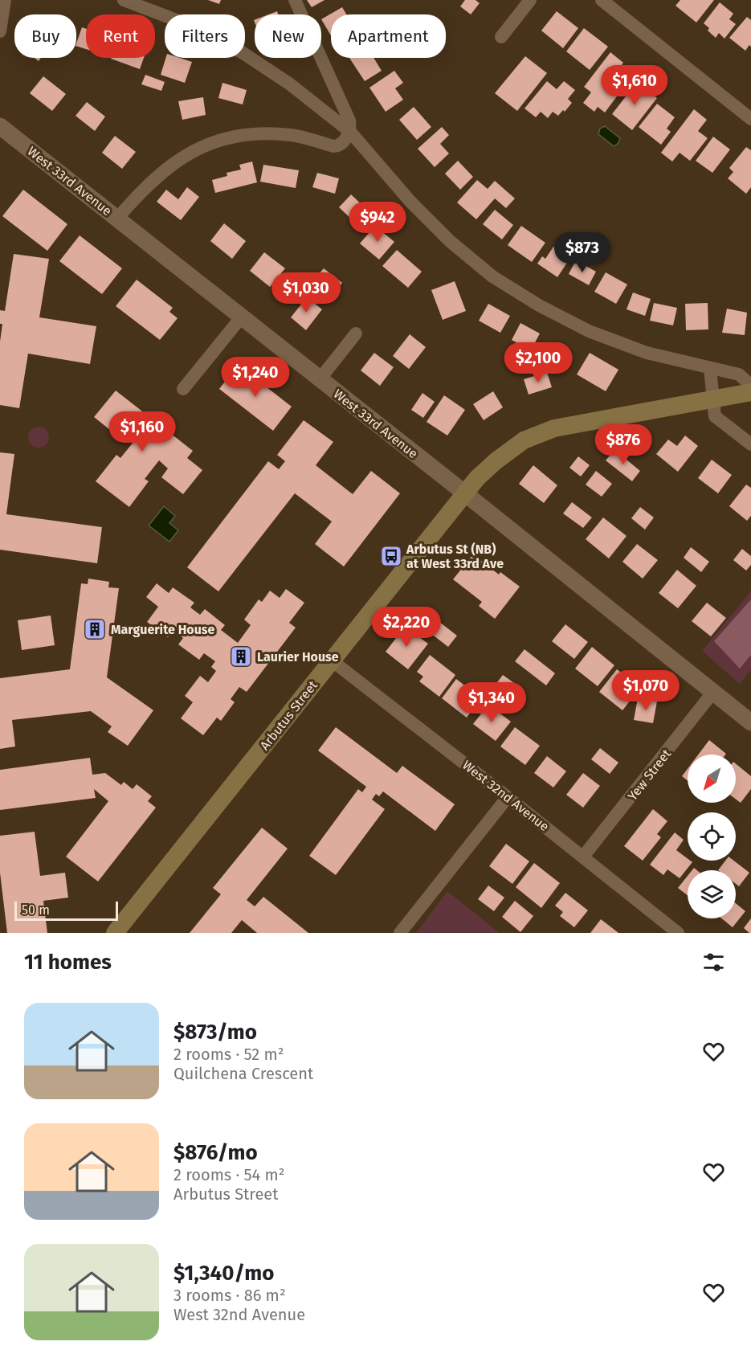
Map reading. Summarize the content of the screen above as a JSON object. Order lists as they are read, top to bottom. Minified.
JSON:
{"streets":{"main road":["Arbutus Street"],"street":["West 33rd Avenue","Yew Street","West 32nd Avenue"]},"crossings":[["West 33rd Avenue","Arbutus Street"],["West 33rd Avenue","Yew Street"],["Arbutus Street","West 32nd Avenue"],["Yew Street","West 32nd Avenue"]],"places":{"bus stop":["Arbutus St (NB) at West 33rd Ave"],"building":["Marguerite House","Laurier House"]},"scale_bar":"50 m","north":"bottom left","page":{"chip":["Buy","Rent","Filters","New","Apartment"],"price":["$1,610","$942","$873","$1,030","$2,100","$1,240","$1,160","$876","$2,220","$1,070","$1,340"],"scale":"50 m","heading":"11 homes","list":[{"name":"$873/mo","note":"2 rooms · 52 m² · Quilchena Crescent"},{"name":"$876/mo","note":"2 rooms · 54 m² · Arbutus Street"},{"name":"$1,340/mo","note":"3 rooms · 86 m² · West 32nd Avenue"}]}}
